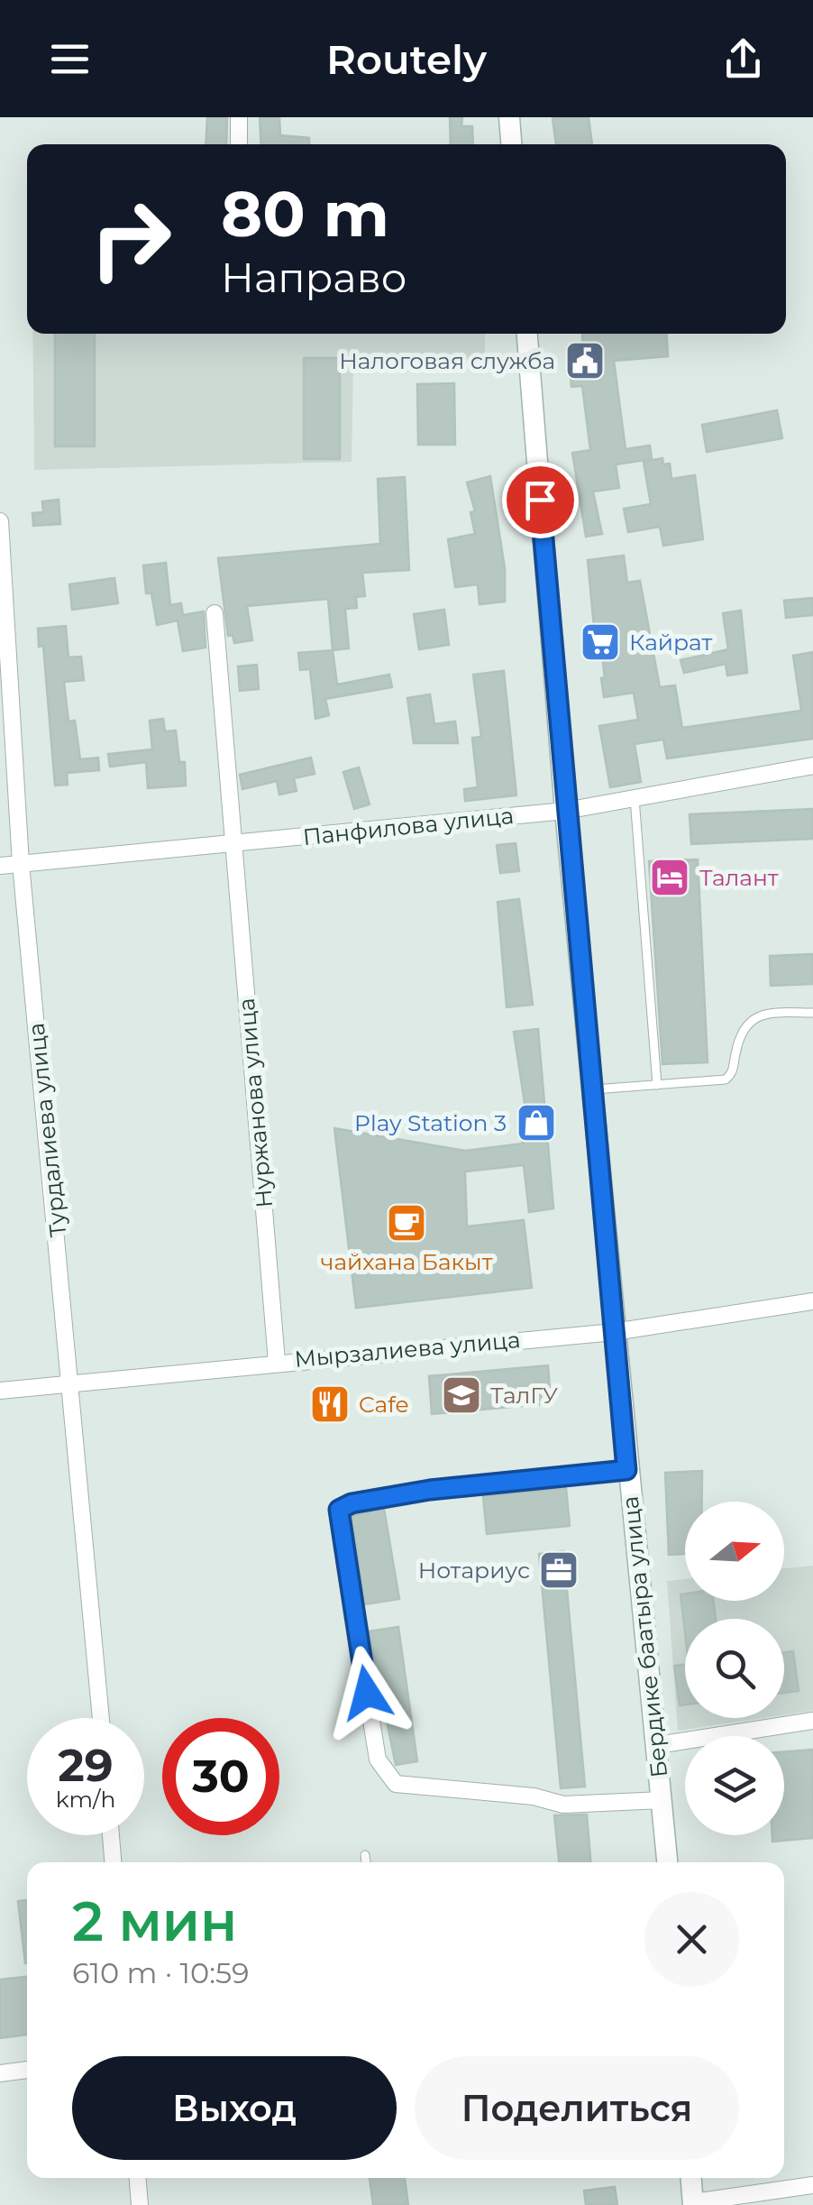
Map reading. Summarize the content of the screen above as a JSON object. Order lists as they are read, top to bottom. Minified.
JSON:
{"streets":{"street":["Панфилова улица","Нуржанова улица","Турдалиева улица","Мырзалиева улица","Бердике баатыра улица"]},"crossings":[["Панфилова улица","Нуржанова улица"],["Панфилова улица","Турдалиева улица"],["Панфилова улица","Бердике баатыра улица"],["Нуржанова улица","Мырзалиева улица"],["Турдалиева улица","Мырзалиева улица"],["Мырзалиева улица","Бердике баатыра улица"]],"places":{"public building":["Налоговая служба"],"supermarket":["Кайрат"],"hotel":["Талант"],"shop":["Play Station 3"],"cafe":["чайхана Бакыт"],"school or university":["ТалГУ"],"restaurant":["Cafe"],"office":["Нотариус"]},"north":"right","page":{"header":"Routely","turn":["80 m","Направо"],"speed":"29 km/h","limit":"30","heading":["2 мин","610 m · 10:59"],"buttons":["Выход","Поделиться"]}}
